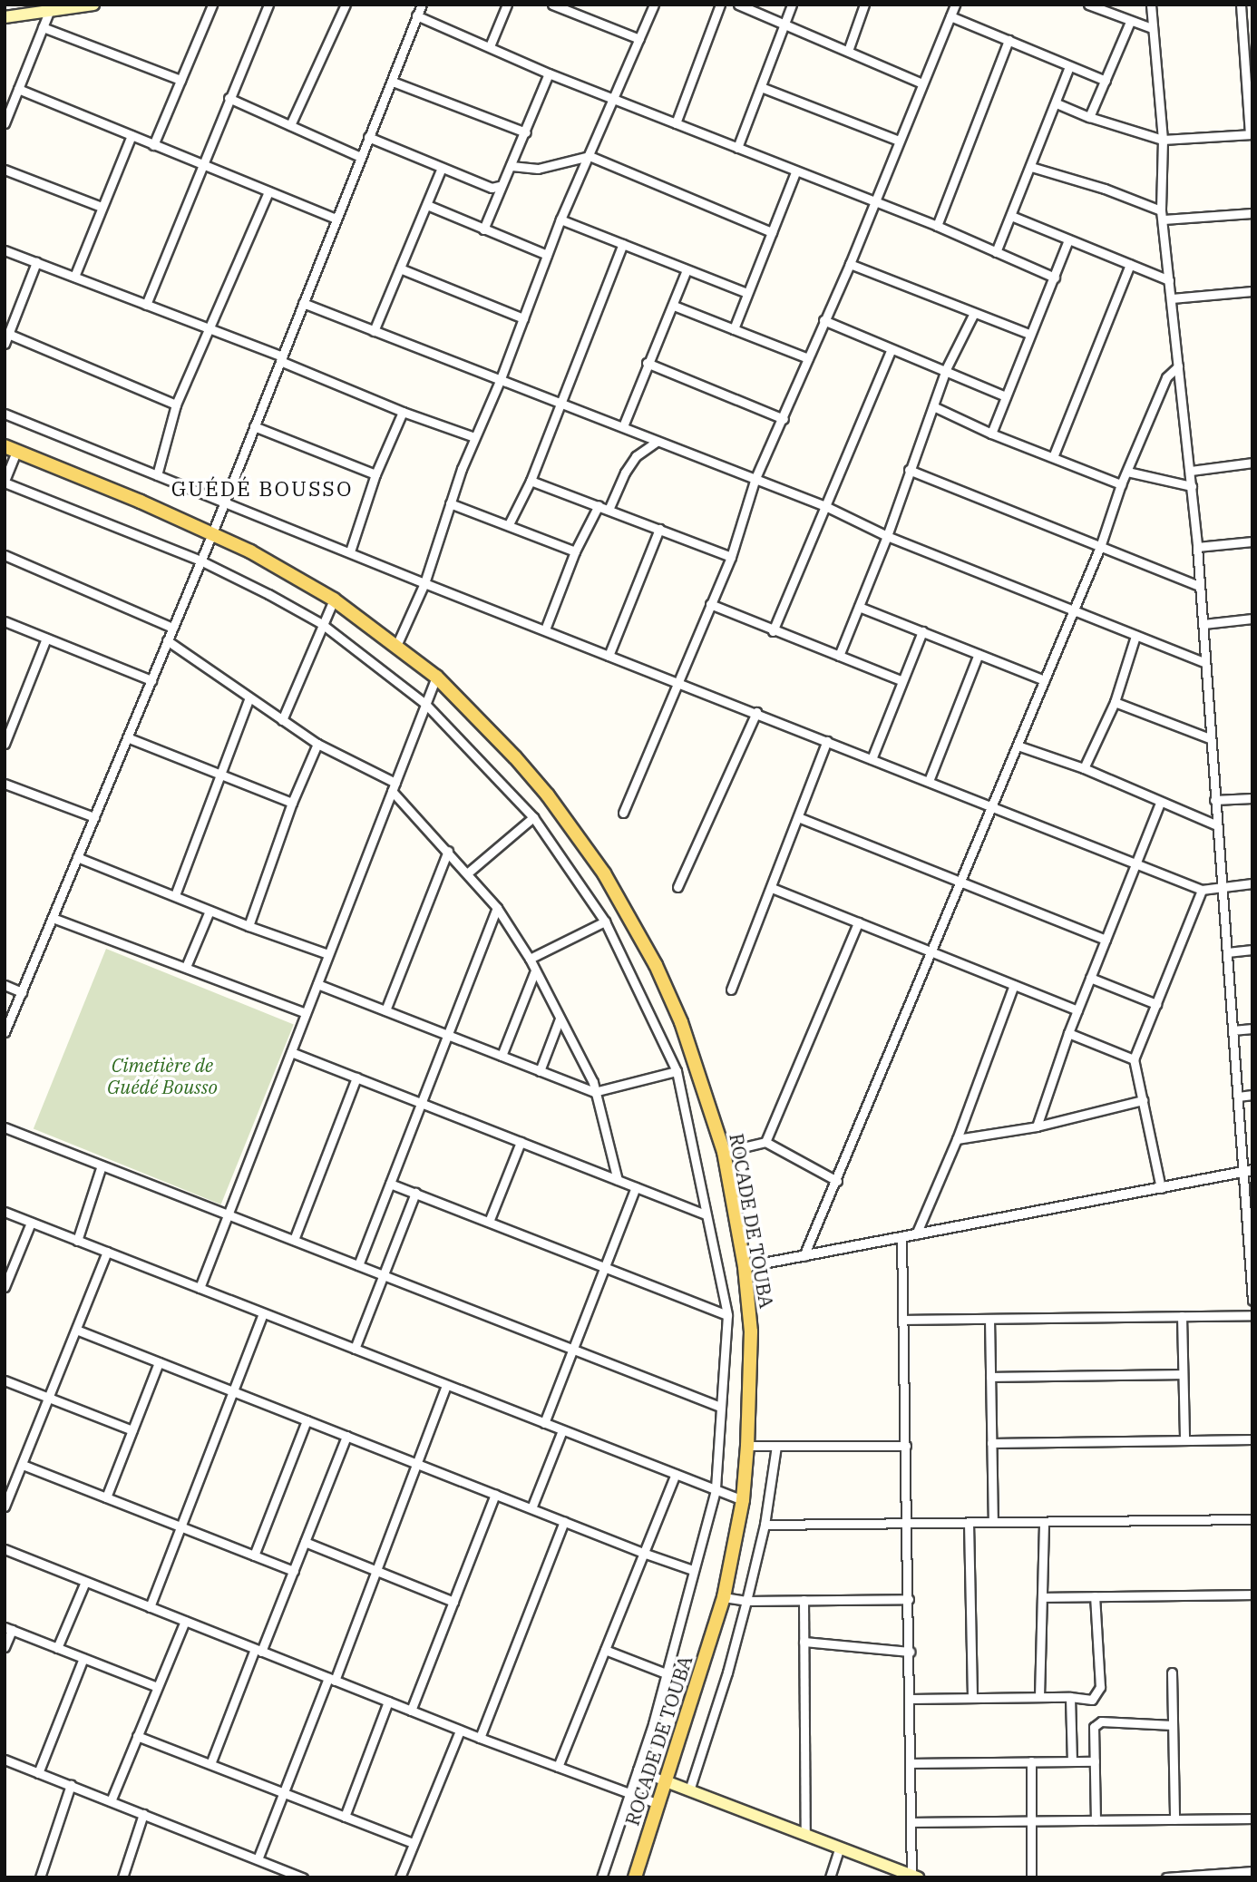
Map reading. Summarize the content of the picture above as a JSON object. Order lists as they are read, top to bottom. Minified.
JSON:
{"streets":{"main road":["ROCADE DE TOUBA"]},"districts":["GUÉDÉ BOUSSO"],"parks":["Cimetière de Guédé Bousso"]}
